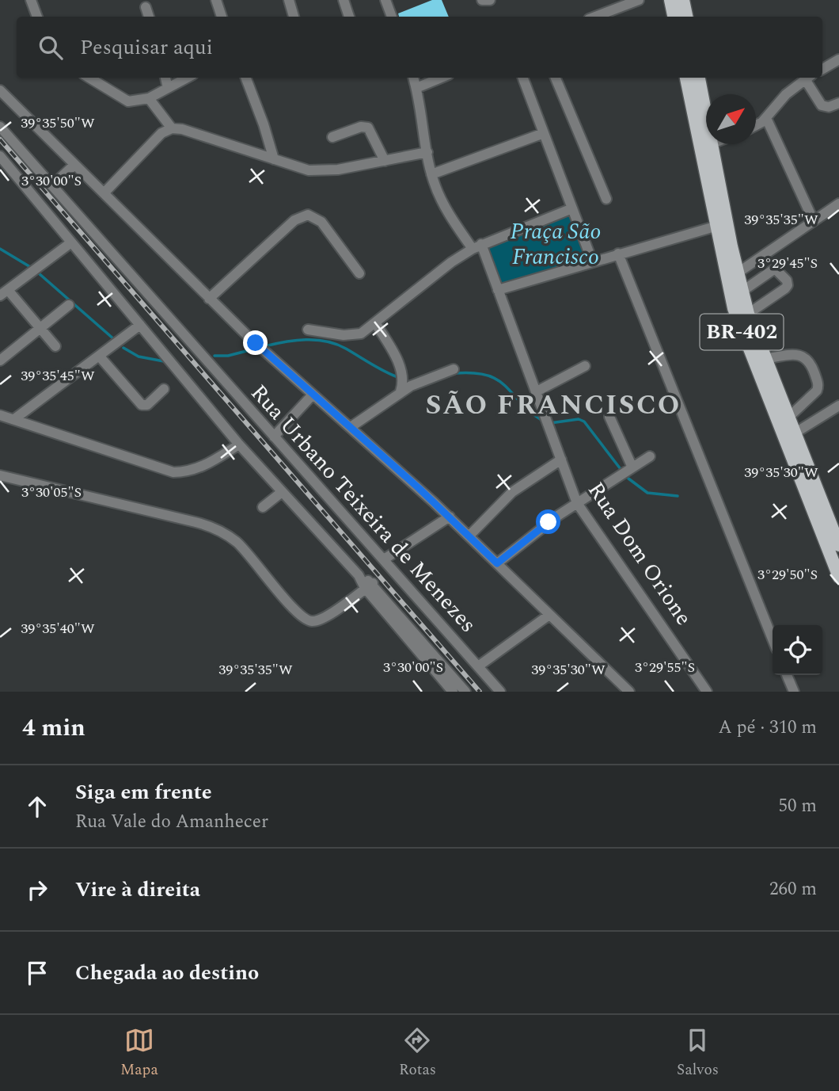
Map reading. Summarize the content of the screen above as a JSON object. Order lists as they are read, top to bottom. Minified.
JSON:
{"streets":{"main road":["BR-402"],"street":["Rua Urbano Teixeira de Menezes","Rua Dom Orione"]},"districts":["SÃO FRANCISCO"],"parks":["Praça São Francisco"],"north":"top right","page":{"search":"Pesquisar aqui","heading":["4 min","A pé · 310 m"],"list":[["Siga em frente","Rua Vale do Amanhecer","50 m"],["Vire à direita","260 m"],"Chegada ao destino"],"nav":["Mapa","Rotas","Salvos"]},"coordinates":["39°35'50\"W","3°30'00\"S","39°35'35\"W","3°29'45\"S","39°35'45\"W","39°35'30\"W","3°30'05\"S","3°29'50\"S","39°35'40\"W","3°29'55\"S"]}
